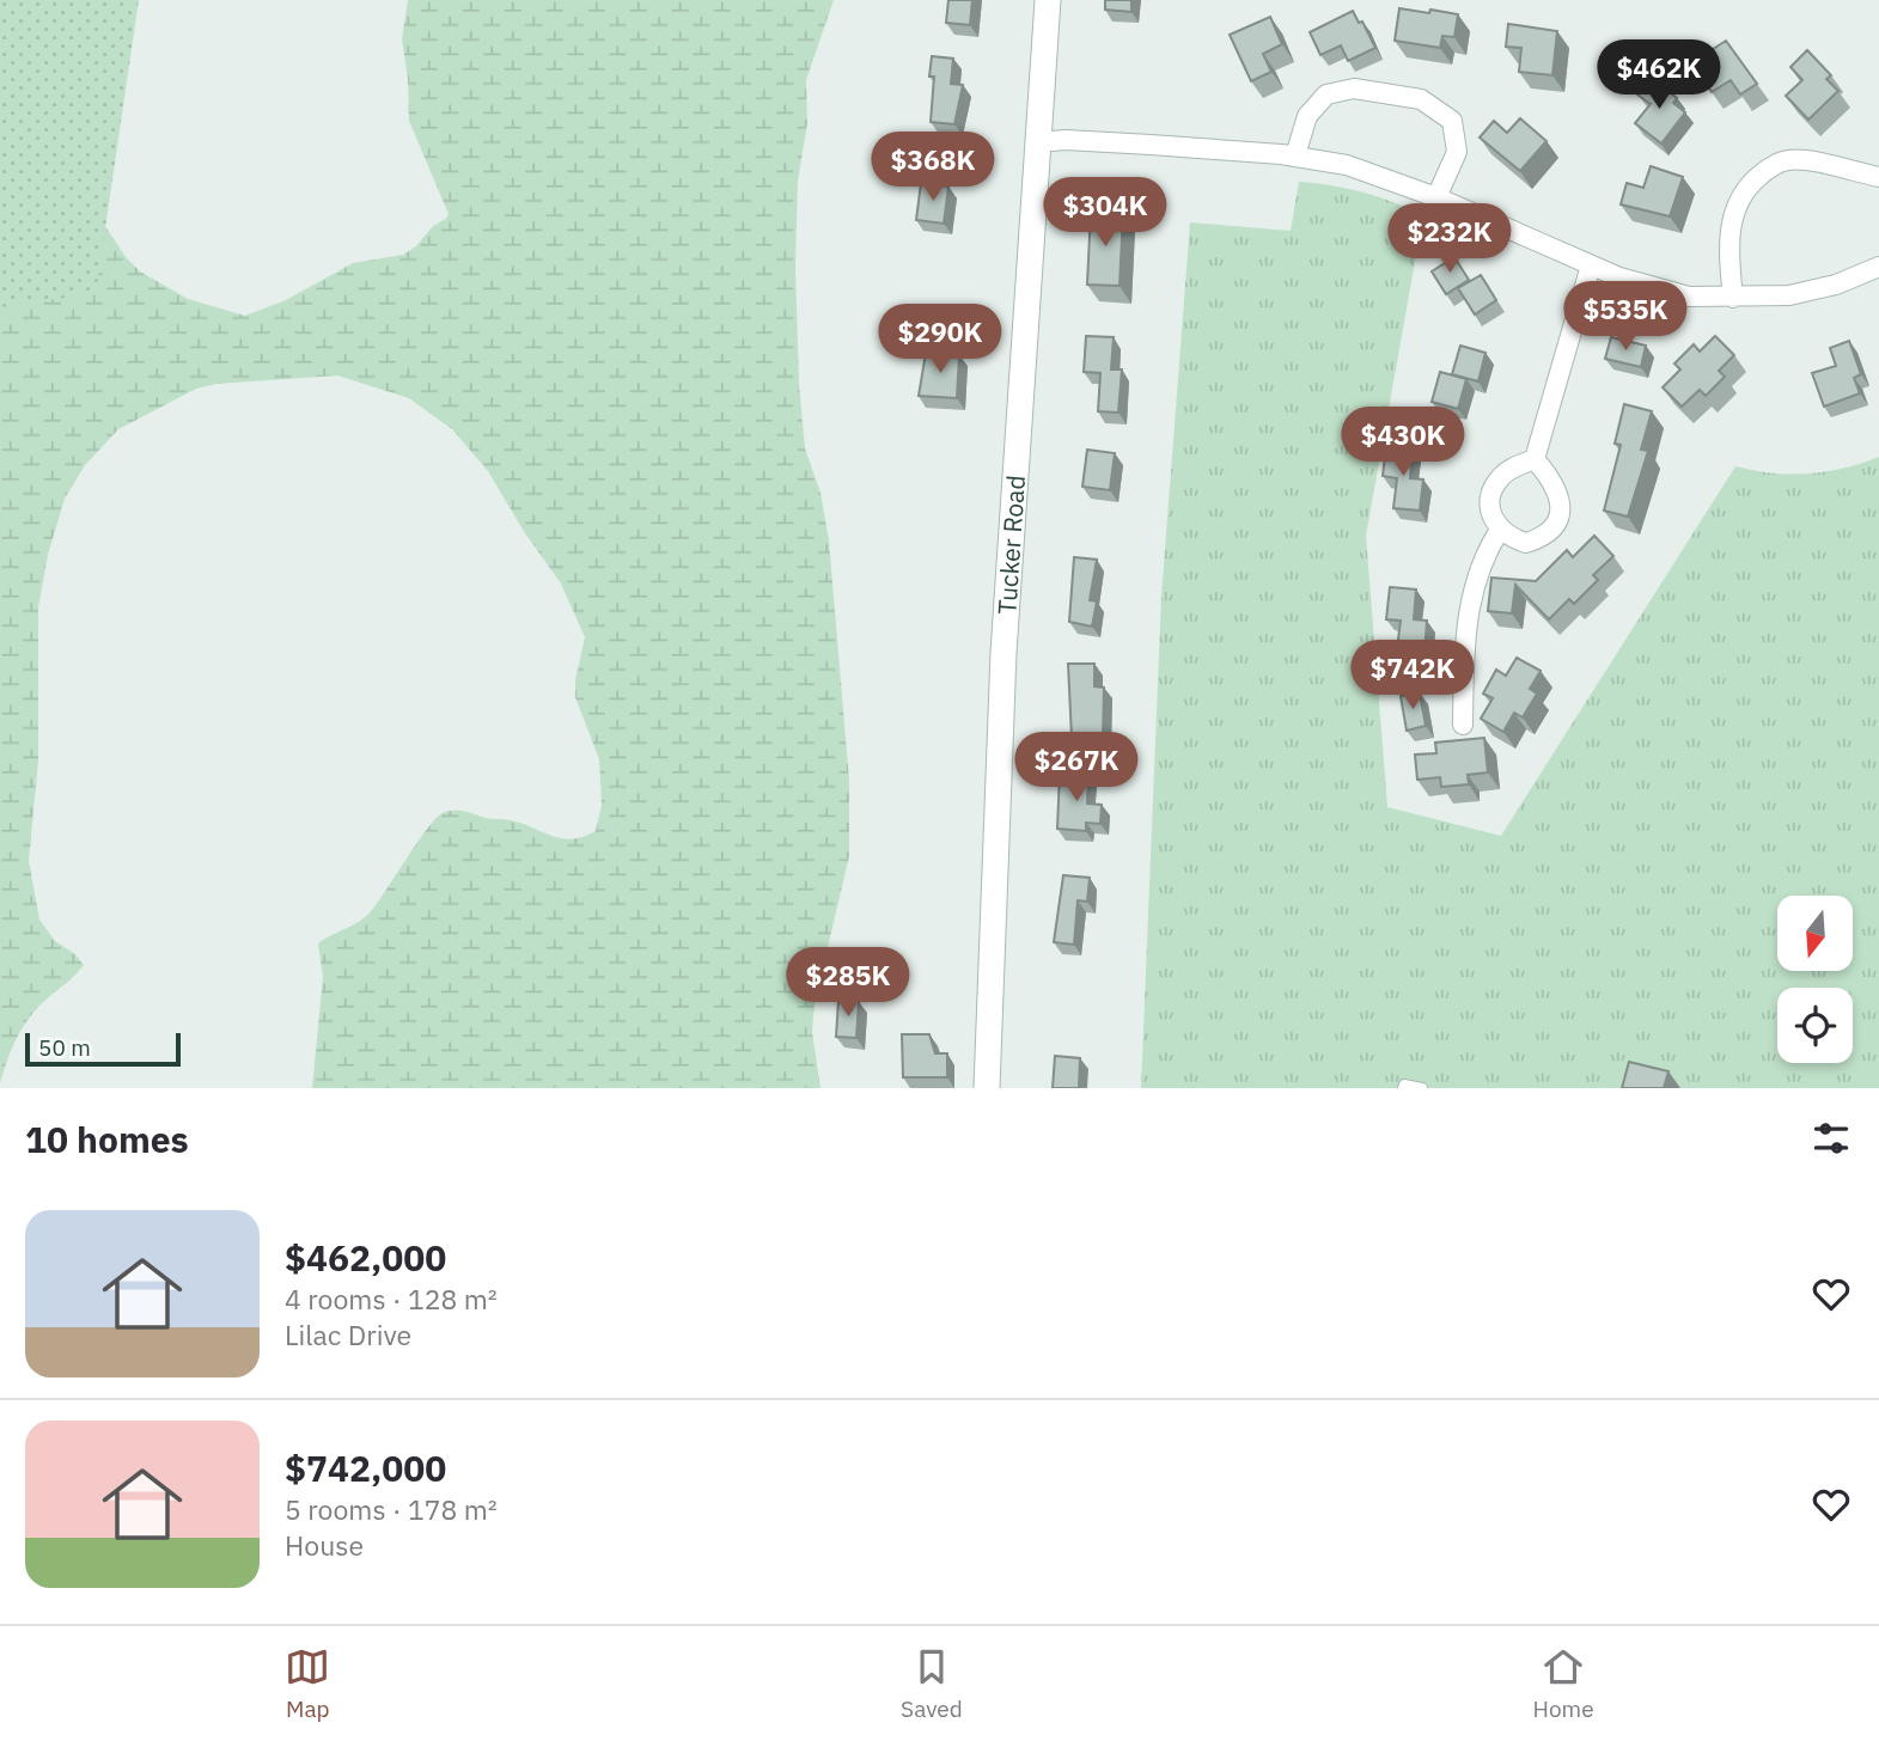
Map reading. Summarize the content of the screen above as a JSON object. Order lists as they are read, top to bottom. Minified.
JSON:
{"streets":{"main road":["Tucker Road"]},"scale_bar":"50 m","north":"bottom","page":{"price":["$462K","$368K","$304K","$232K","$535K","$290K","$430K","$742K","$267K","$285K"],"scale":"50 m","heading":"10 homes","list":[{"name":"$462,000","note":"4 rooms · 128 m² · Lilac Drive"},{"name":"$742,000","note":"5 rooms · 178 m² · House"}],"tabs":["Map","Saved","Home"]}}
